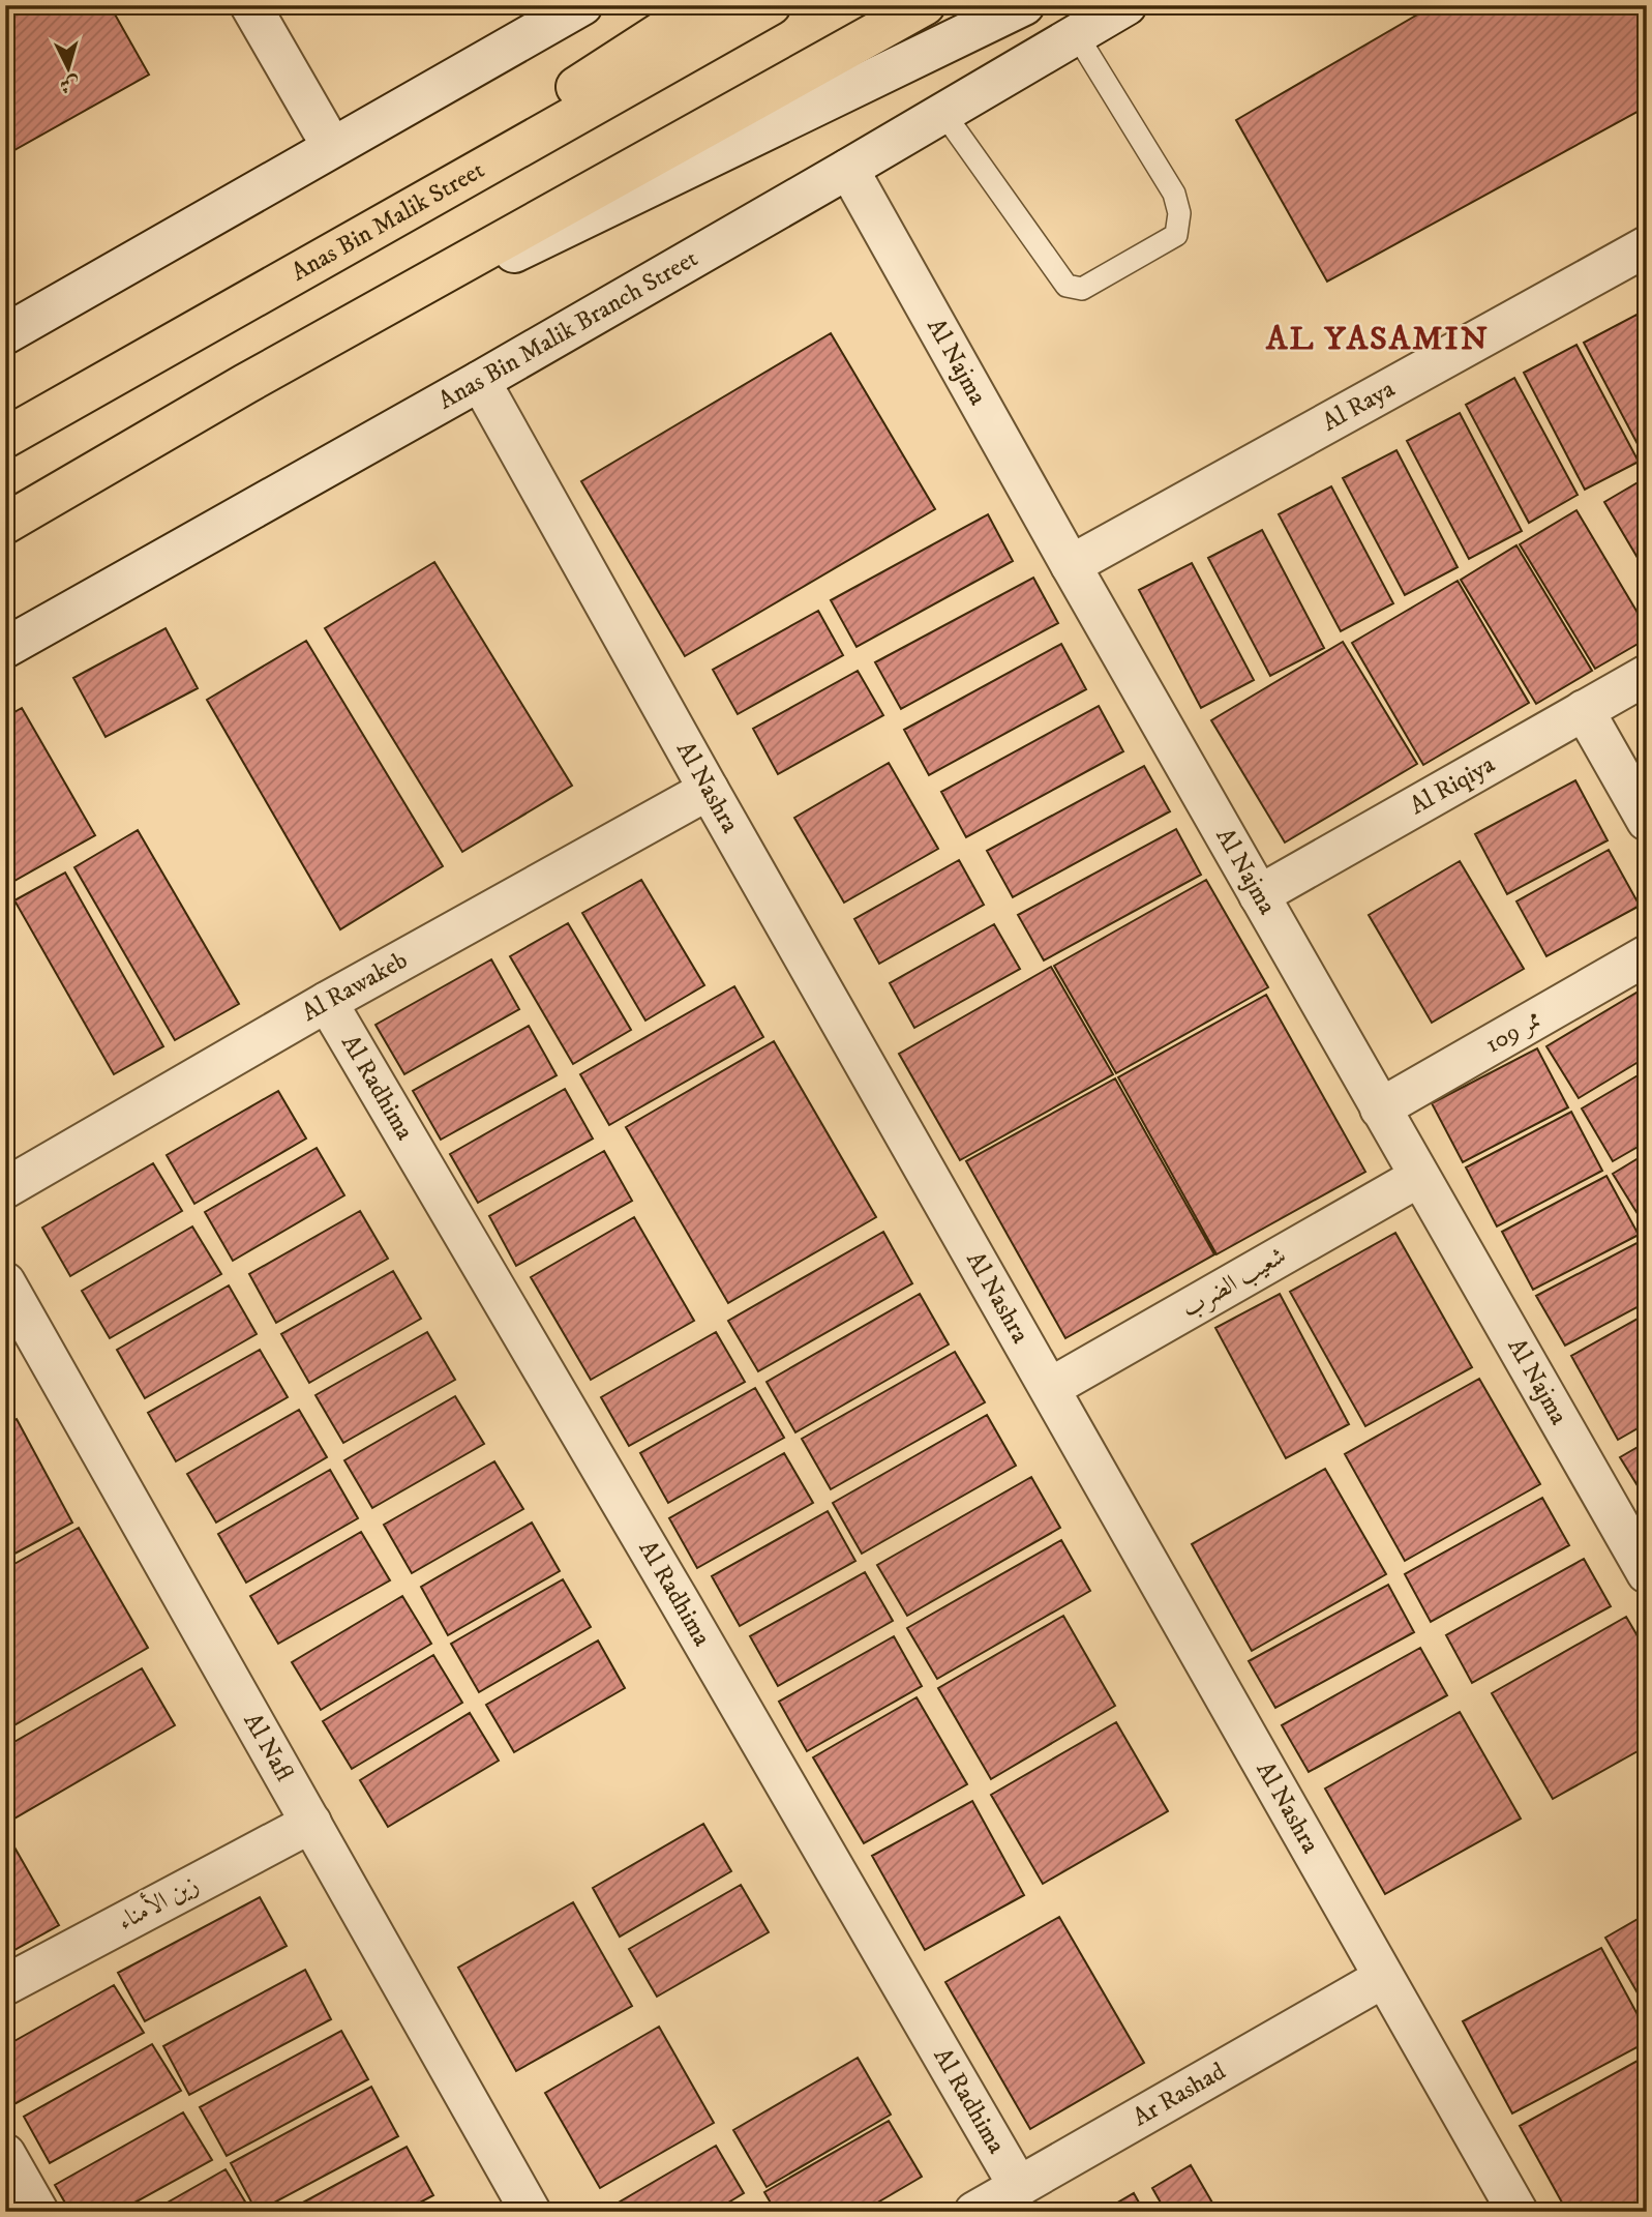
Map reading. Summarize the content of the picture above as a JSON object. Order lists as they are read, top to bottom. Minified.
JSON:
{"streets":{"main road":["Anas Bin Malik Street"],"street":["Anas Bin Malik Branch Street","Al Najma","Al Raya","Al Riqiya","Al Nashra","Al Rawakeb","ممر 109","Al Radhima","شعيب الضرب","Al Nafl","زين الأمناء","Ar Rashad"]},"crossings":[["Anas Bin Malik Branch Street","Al Najma"],["Anas Bin Malik Branch Street","Al Nashra"],["Al Najma","Al Raya"],["Al Najma","Al Riqiya"],["Al Najma","ممر 109"],["Al Najma","شعيب الضرب"],["Al Nashra","Al Rawakeb"],["Al Nashra","شعيب الضرب"],["Al Nashra","Ar Rashad"],["Al Rawakeb","Al Radhima"],["Al Radhima","Ar Rashad"],["Al Nafl","زين الأمناء"]],"districts":["AL YASAMIN"],"north":"bottom"}
